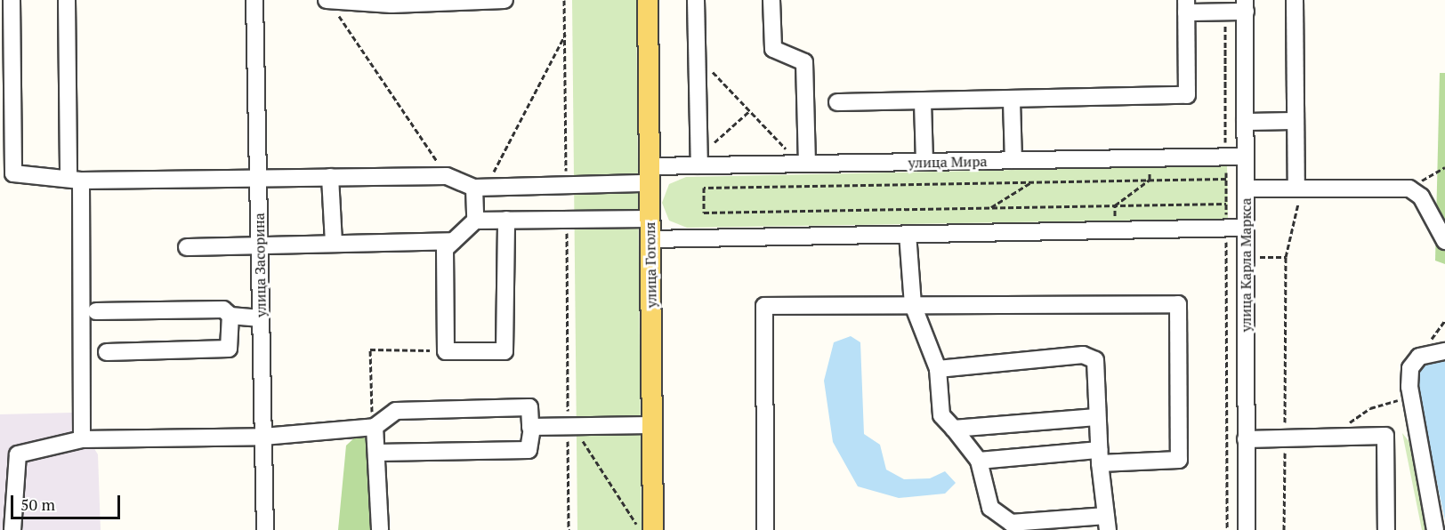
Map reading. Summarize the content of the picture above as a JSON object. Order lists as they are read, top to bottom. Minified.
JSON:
{"streets":{"main road":["улица Гоголя"],"street":["улица Мира","улица Засорина","улица Карла Маркса"]},"crossings":[["улица Мира","улица Гоголя"],["улица Мира","улица Карла Маркса"]],"scale_bar":"50 m"}
